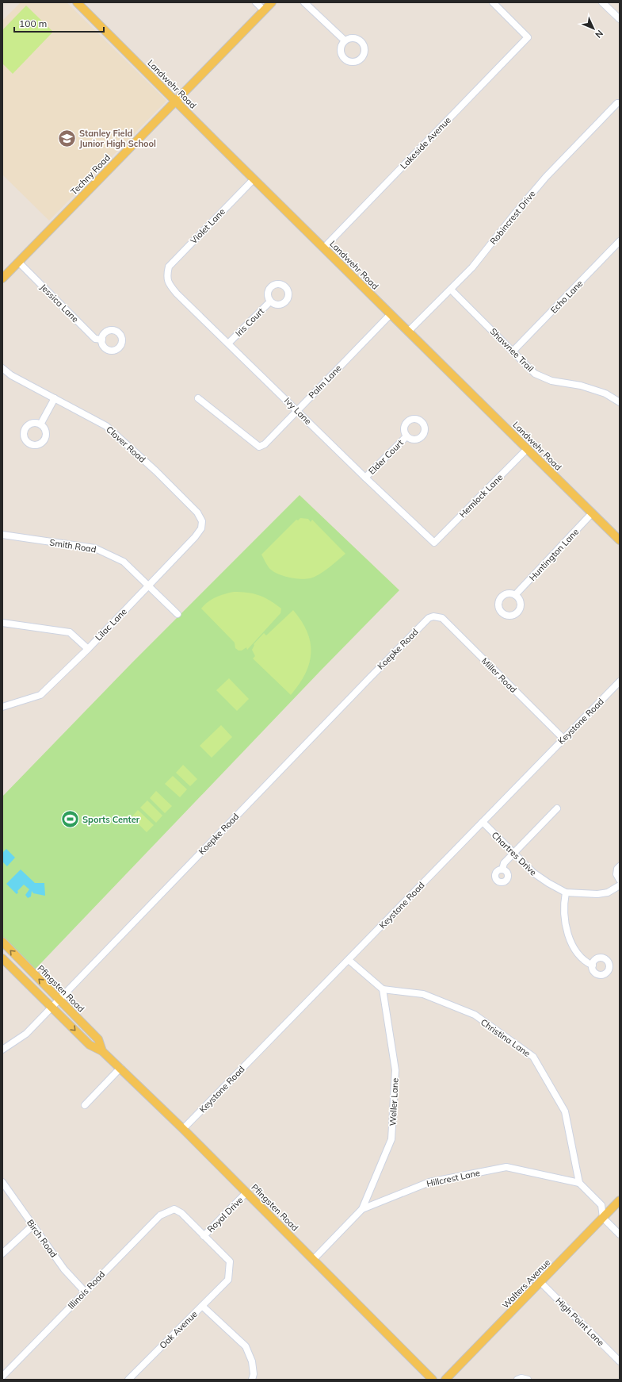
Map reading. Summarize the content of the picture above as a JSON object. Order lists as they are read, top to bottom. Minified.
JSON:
{"streets":{"main road":["Landwehr Road","Techny Road","Pfingsten Road","Walters Avenue"],"street":["Lakeside Avenue","Robincrest Drive","Violet Lane","Echo Lane","Jessica Lane","Iris Court","Shawnee Trail","Palm Lane","Ivy Lane","Clover Road","Elder Court","Hemlock Lane","Smith Road","Huntington Lane","Lilac Lane","Koepke Road","Miller Road","Keystone Road","Chartres Drive","Christina Lane","Weller Lane","Hillcrest Lane","Royal Drive","Birch Road","Illinois Road","High Point Lane","Oak Avenue"]},"crossings":[["Landwehr Road","Lakeside Avenue"],["Landwehr Road","Techny Road"],["Landwehr Road","Robincrest Drive"],["Landwehr Road","Violet Lane"],["Landwehr Road","Palm Lane"],["Landwehr Road","Hemlock Lane"],["Landwehr Road","Huntington Lane"],["Techny Road","Jessica Lane"],["Robincrest Drive","Shawnee Trail"],["Violet Lane","Ivy Lane"],["Echo Lane","Shawnee Trail"],["Iris Court","Ivy Lane"],["Palm Lane","Ivy Lane"],["Ivy Lane","Elder Court"],["Ivy Lane","Hemlock Lane"],["Clover Road","Lilac Lane"],["Smith Road","Lilac Lane"],["Koepke Road","Miller Road"],["Koepke Road","Pfingsten Road"],["Miller Road","Keystone Road"],["Keystone Road","Chartres Drive"],["Keystone Road","Pfingsten Road"],["Pfingsten Road","Hillcrest Lane"],["Pfingsten Road","Royal Drive"],["Christina Lane","Weller Lane"],["Christina Lane","Hillcrest Lane"],["Weller Lane","Hillcrest Lane"],["Royal Drive","Illinois Road"],["Royal Drive","Oak Avenue"],["Birch Road","Illinois Road"],["Walters Avenue","High Point Lane"]],"places":{"school or university":["Stanley Field Junior High School"],"sports":["Sports Center"]},"scale_bar":"100 m","north":"bottom right"}
